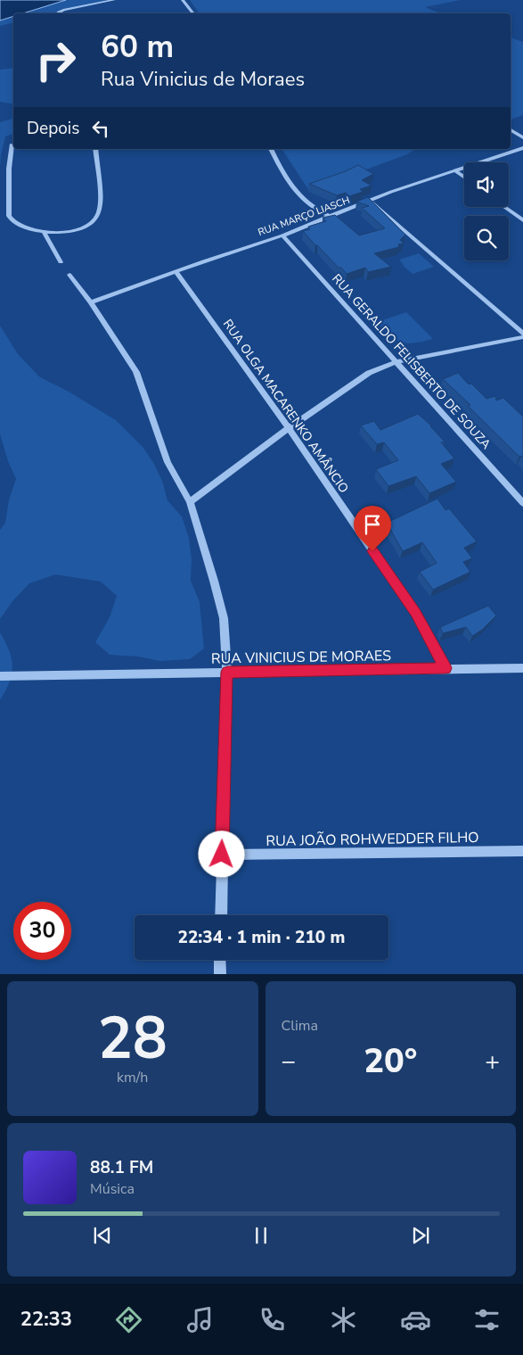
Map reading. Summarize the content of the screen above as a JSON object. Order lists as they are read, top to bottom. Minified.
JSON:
{"streets":{"street":["RUA MARÇO LIASCH","RUA GERALDO FELISBERTO DE SOUZA","RUA OLGA MACARENKO AMÂNCIO","RUA VINICIUS DE MORAES","RUA JOÃO ROHWEDDER FILHO"]},"crossings":[["RUA MARÇO LIASCH","RUA GERALDO FELISBERTO DE SOUZA"],["RUA MARÇO LIASCH","RUA OLGA MACARENKO AMÂNCIO"],["RUA OLGA MACARENKO AMÂNCIO","RUA VINICIUS DE MORAES"]],"page":{"turn":["60 m","Rua Vinicius de Moraes"],"then":"Depois","limit":"30","trip":"22:34 · 1 min · 210 m","tile":[["28","km/h"],"Clima"],"heat":["−","20°","+"],"song":["88.1 FM","Música"],"tabs":"22:33"}}
